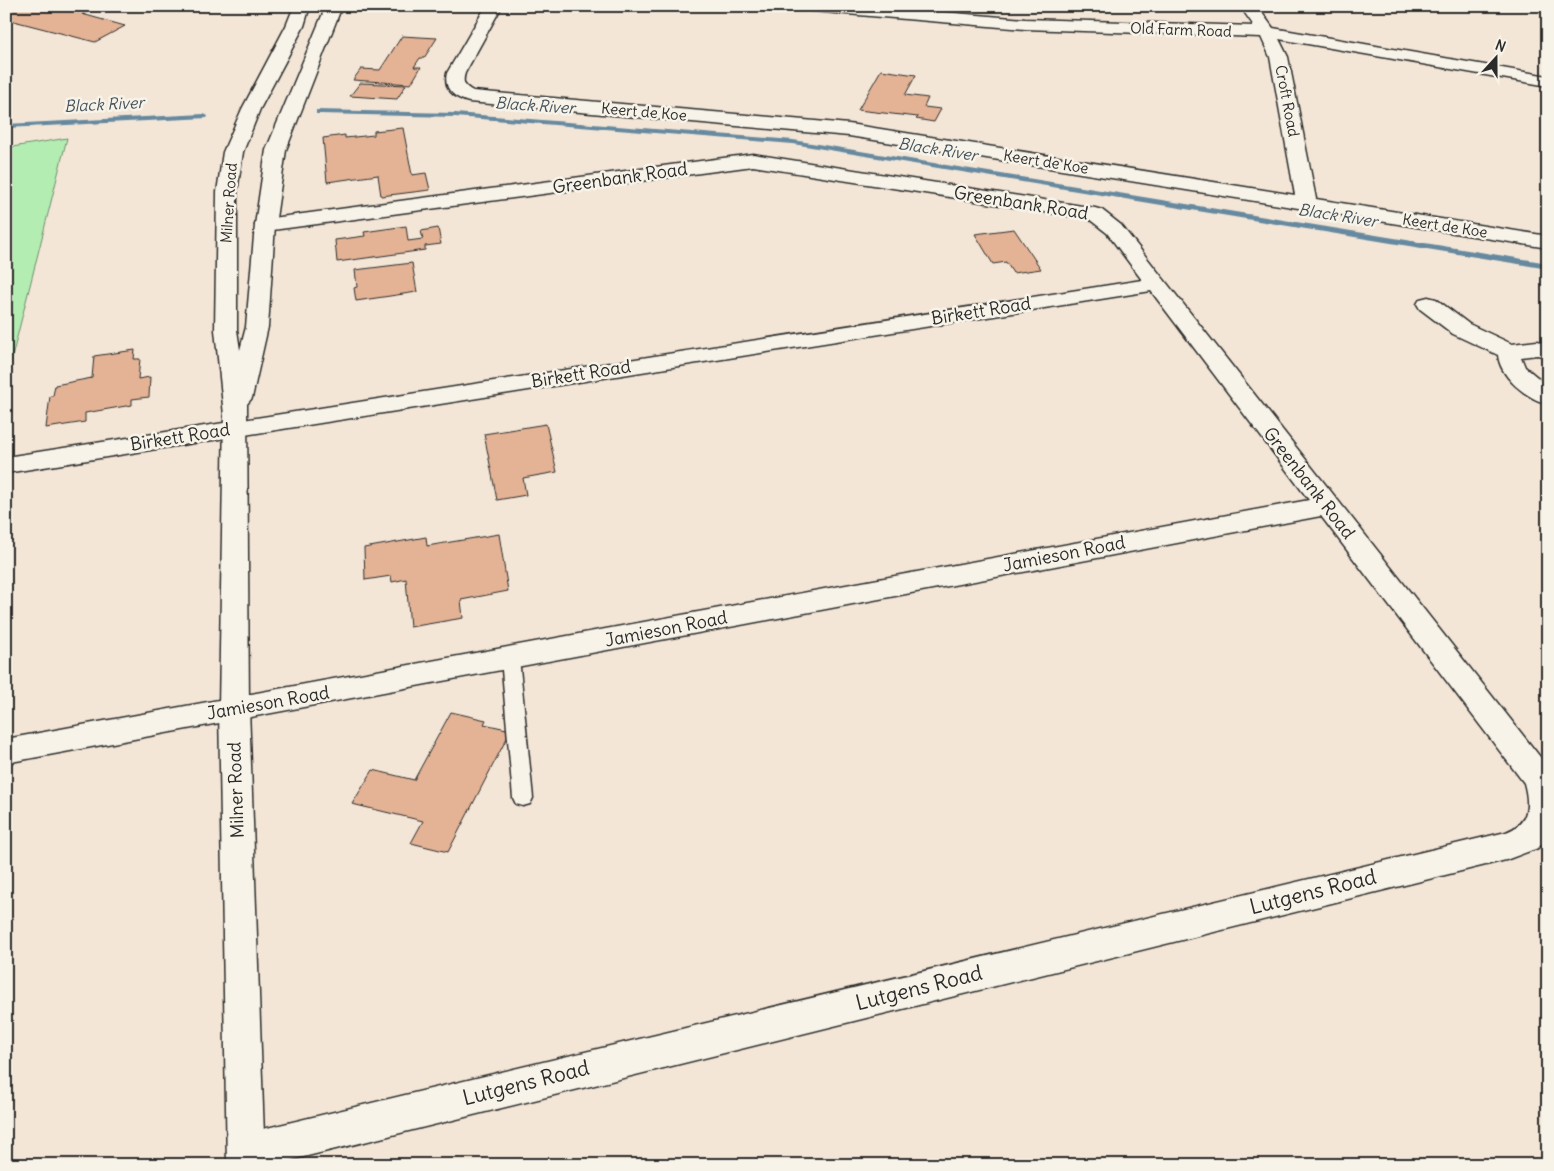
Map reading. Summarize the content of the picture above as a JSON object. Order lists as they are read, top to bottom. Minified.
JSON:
{"streets":{"street":["Old Farm Road","Croft Road","Keert de Koe","Greenbank Road","Milner Road","Birkett Road","Jamieson Road","Lutgens Road"]},"crossings":[["Old Farm Road","Croft Road"],["Croft Road","Keert de Koe"],["Greenbank Road","Milner Road"],["Greenbank Road","Birkett Road"],["Greenbank Road","Jamieson Road"],["Greenbank Road","Lutgens Road"],["Milner Road","Birkett Road"],["Milner Road","Jamieson Road"],["Milner Road","Lutgens Road"]],"water":["Black River"],"north":"top"}
